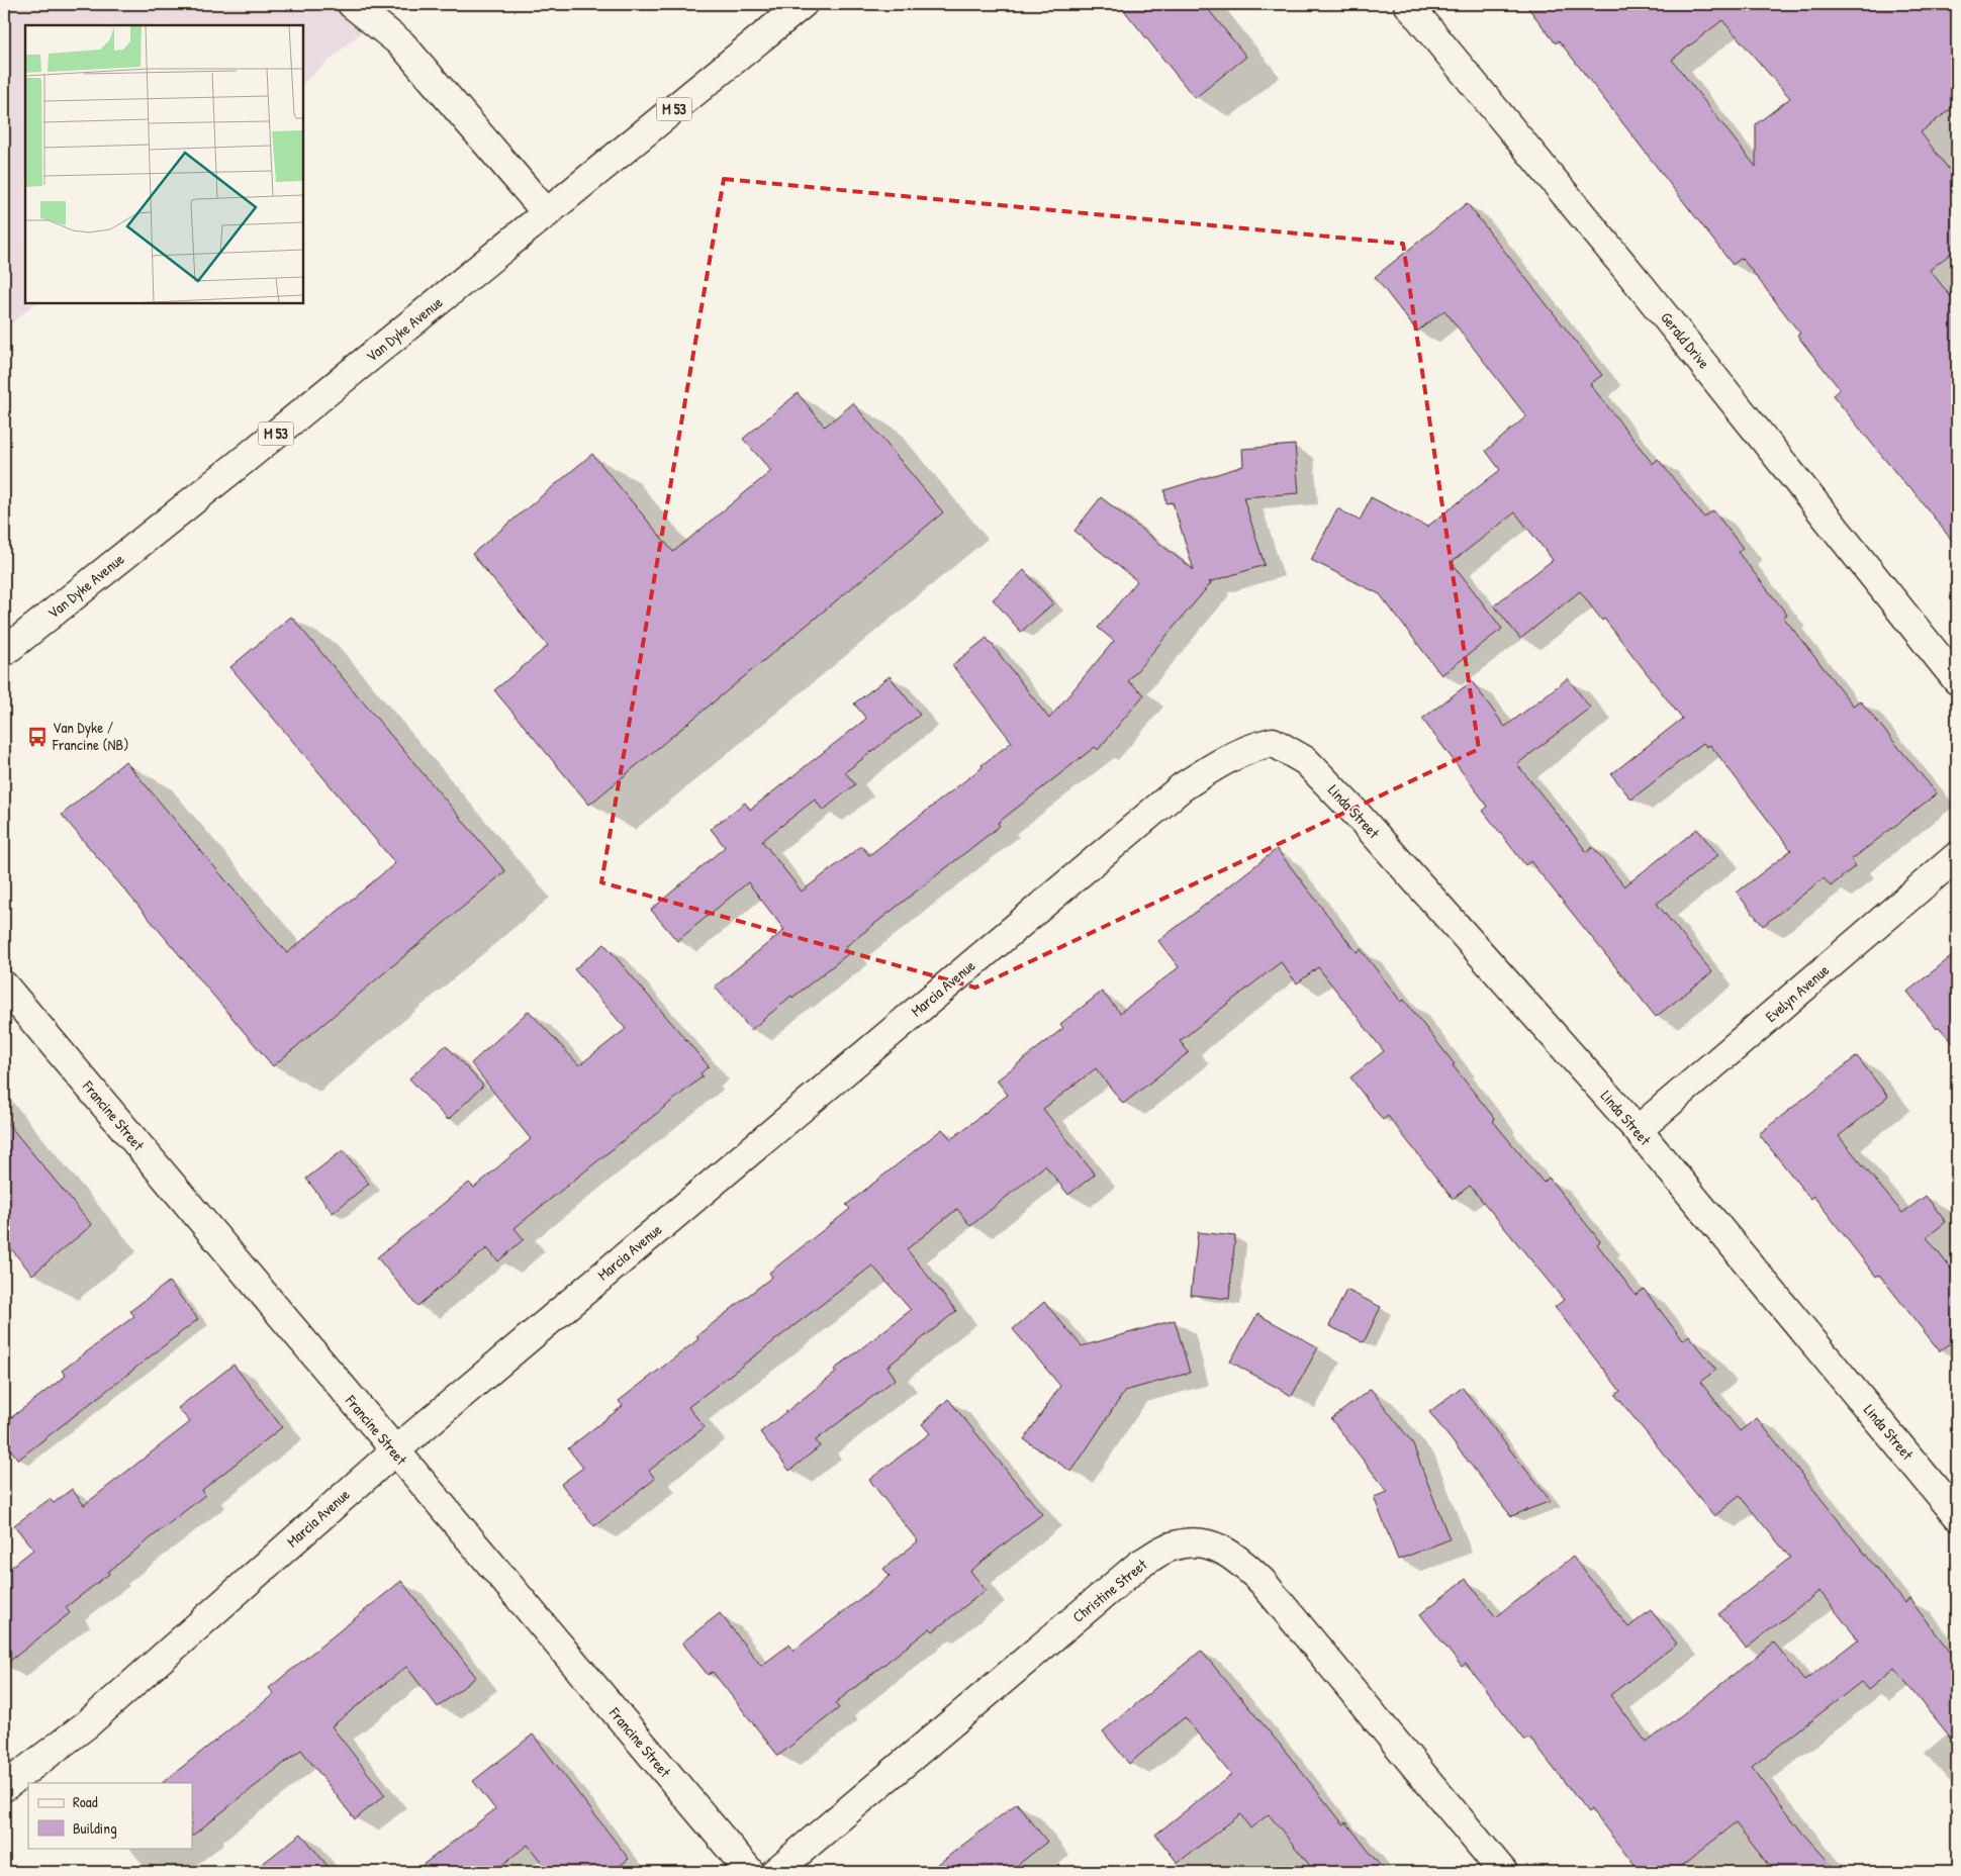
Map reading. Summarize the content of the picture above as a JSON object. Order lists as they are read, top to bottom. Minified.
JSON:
{"streets":{"street":["M 53","Van Dyke Avenue","Gerald Drive","Linda Street","Marcia Avenue","Evelyn Avenue","Francine Street","Christine Street"]},"crossings":[["Linda Street","Marcia Avenue"],["Linda Street","Evelyn Avenue"],["Marcia Avenue","Francine Street"]],"places":{"bus stop":["Van Dyke / Francine (NB)"]},"legend":["Road","Building"]}
